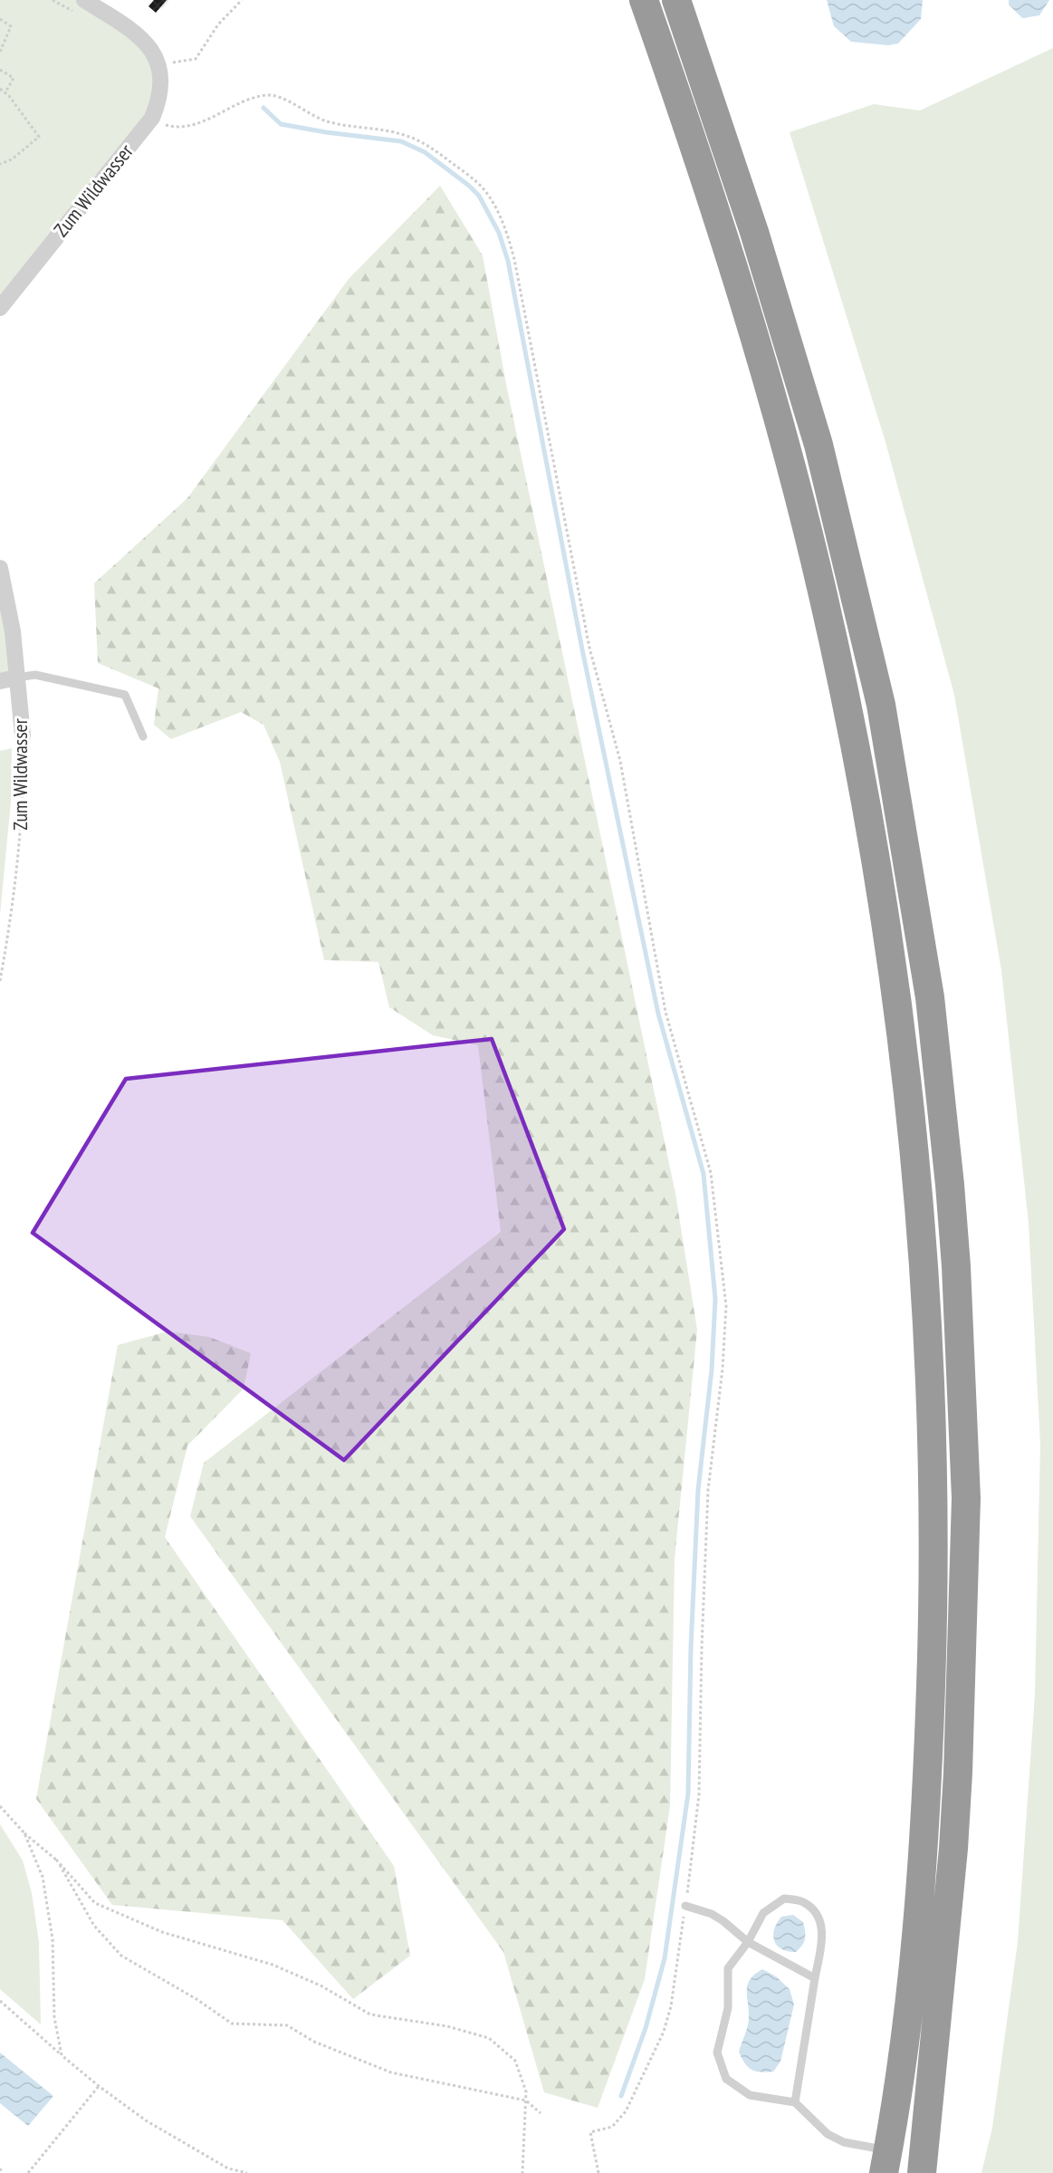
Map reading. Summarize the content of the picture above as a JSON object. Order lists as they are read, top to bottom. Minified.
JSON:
{"streets":{"street":["Zum Wildwasser"]}}
